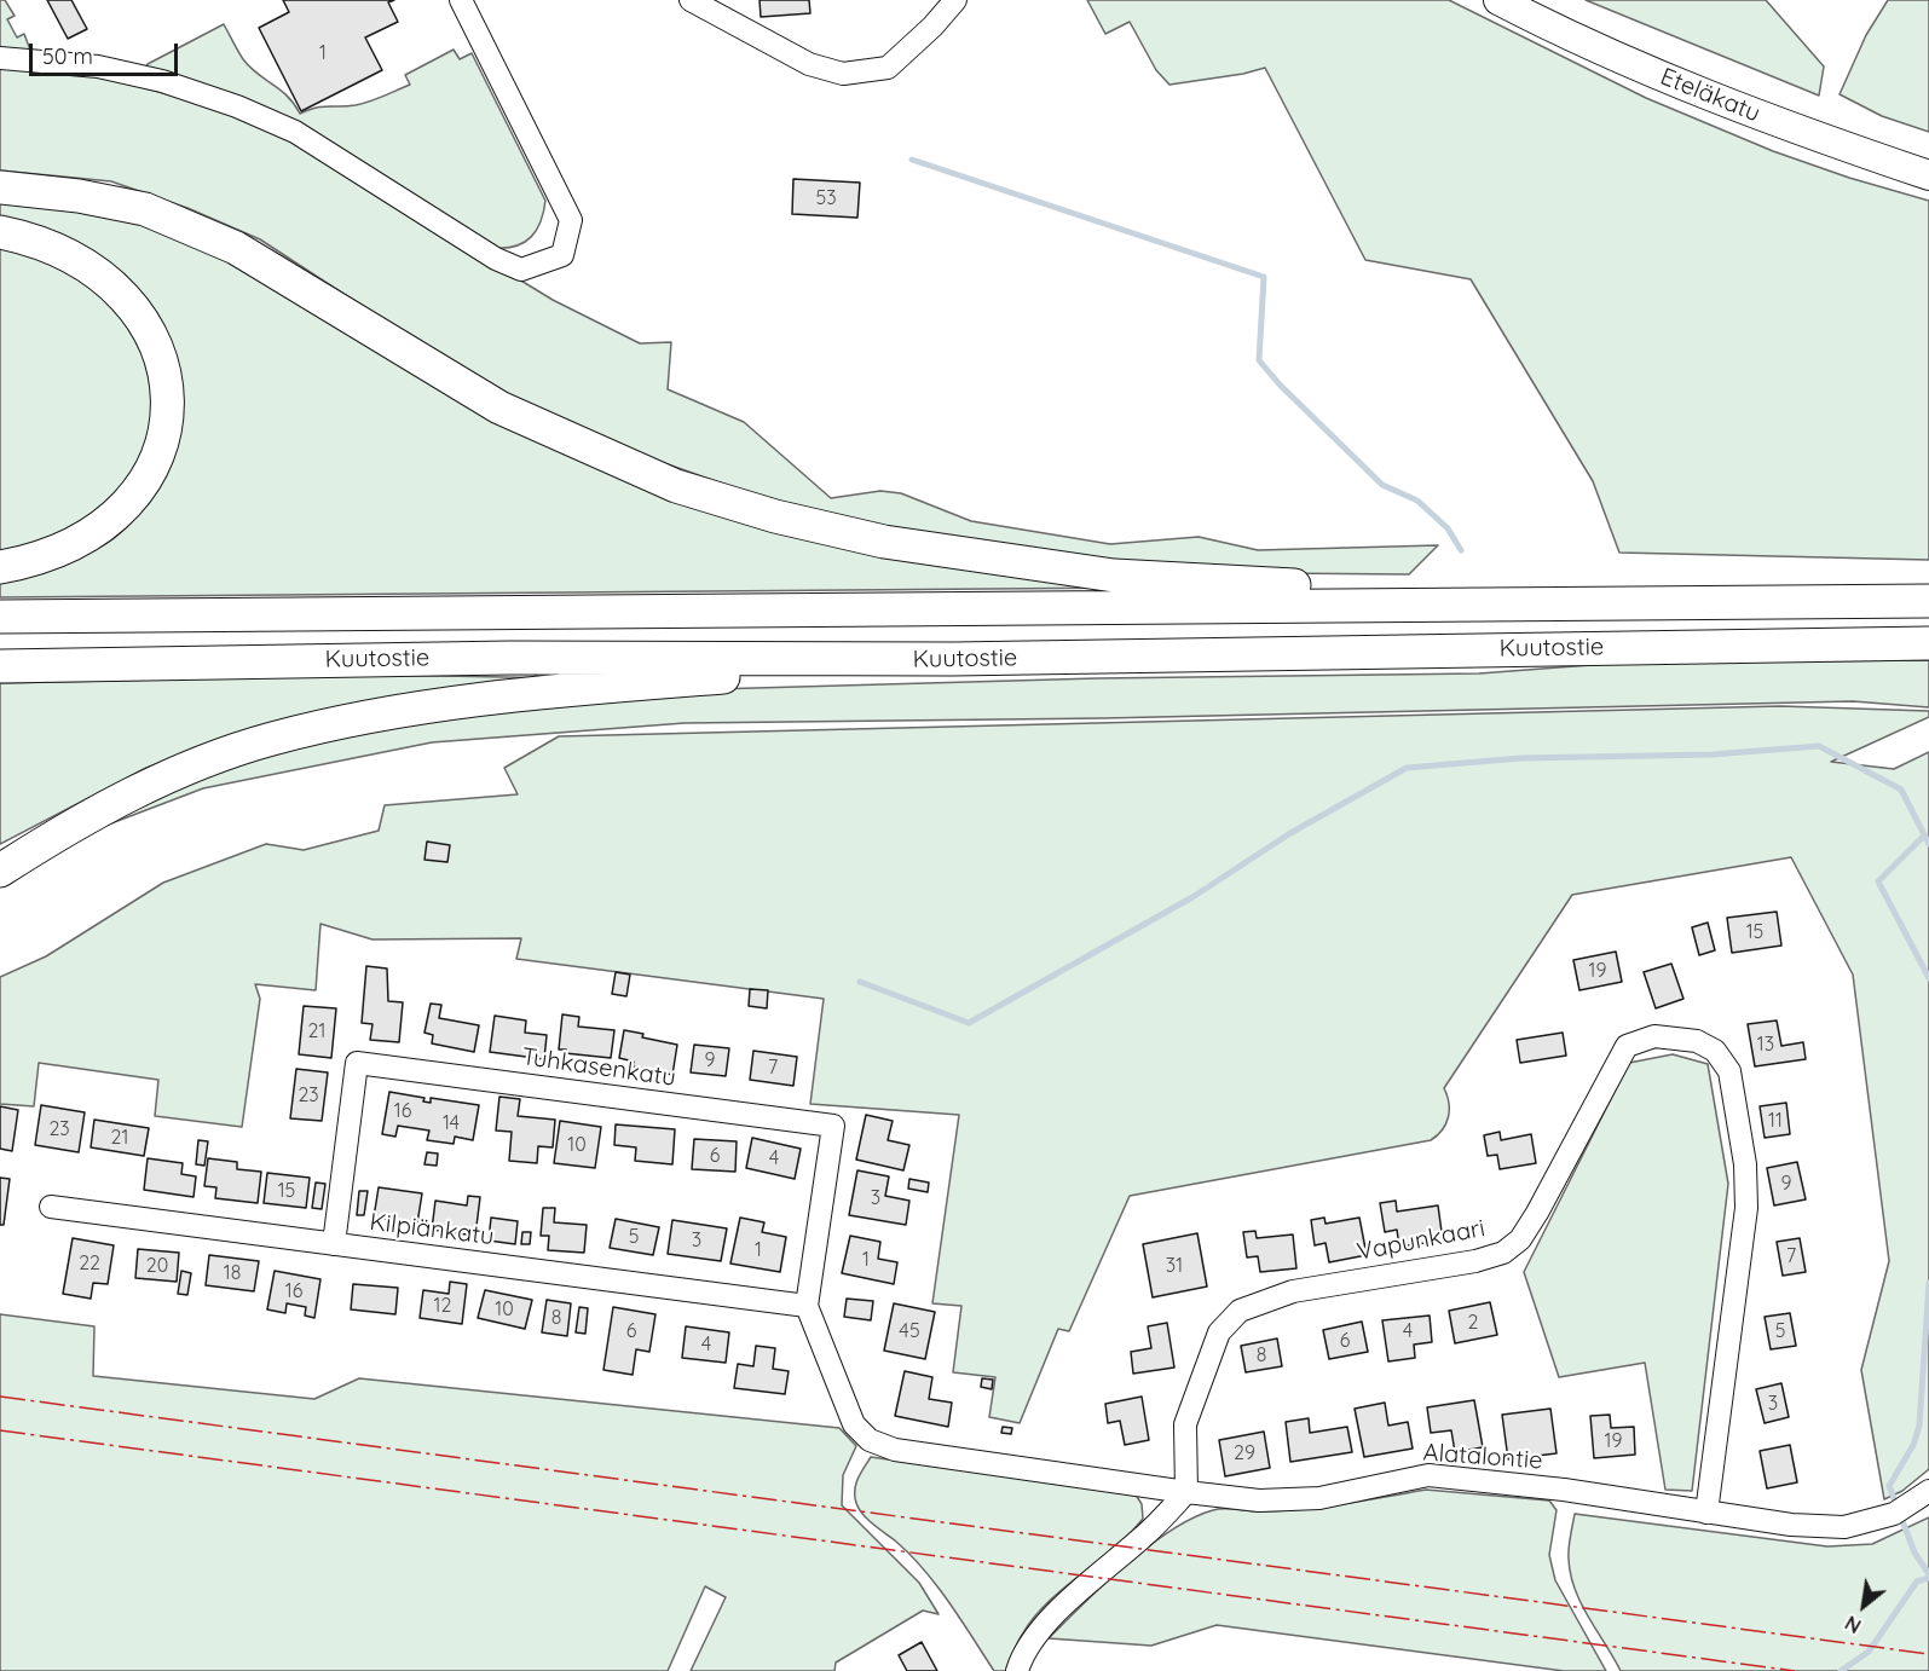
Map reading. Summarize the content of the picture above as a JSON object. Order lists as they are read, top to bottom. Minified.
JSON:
{"streets":{"highway":["Kuutostie"],"main road":["Eteläkatu"],"street":["Tuhkasenkatu","Kilpiänkatu","Vapunkaari","Alatalontie"]},"crossings":[["Tuhkasenkatu","Kilpiänkatu"],["Vapunkaari","Alatalontie"]],"house_numbers":["1","53","15","19","21","13","9","7","23","16","11","14","23","21","10","6","4","9","15","3","5","3","1","7","1","22","20","31","18","16","12","10","8","2","6","45","4","5","6","4","8","3","19","29"],"scale_bar":"50 m","north":"bottom left"}
